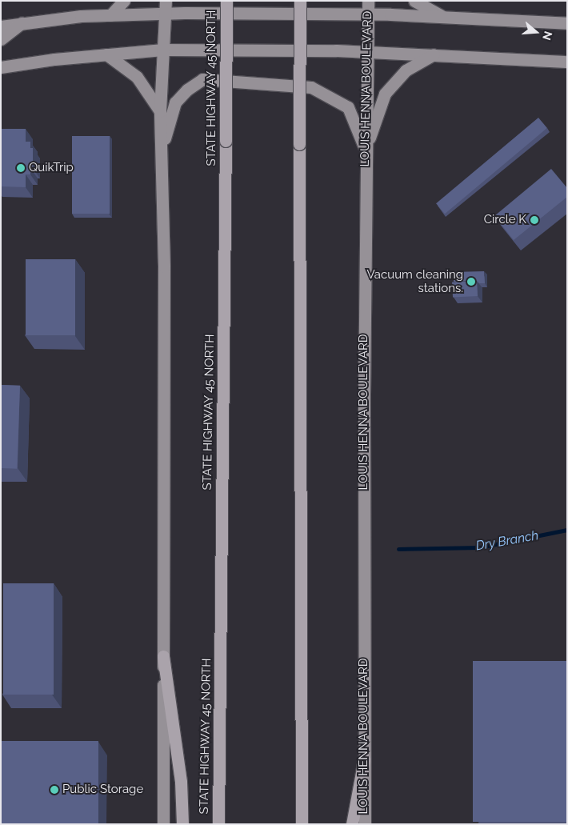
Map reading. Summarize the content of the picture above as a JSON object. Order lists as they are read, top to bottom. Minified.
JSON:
{"streets":{"highway":["STATE HIGHWAY 45 NORTH"],"main road":["LOUIS HENNA BOULEVARD"]},"water":["Dry Branch"],"places":["QuikTrip","Circle K","Vacuum cleaning stations.","Public Storage"],"north":"right"}
